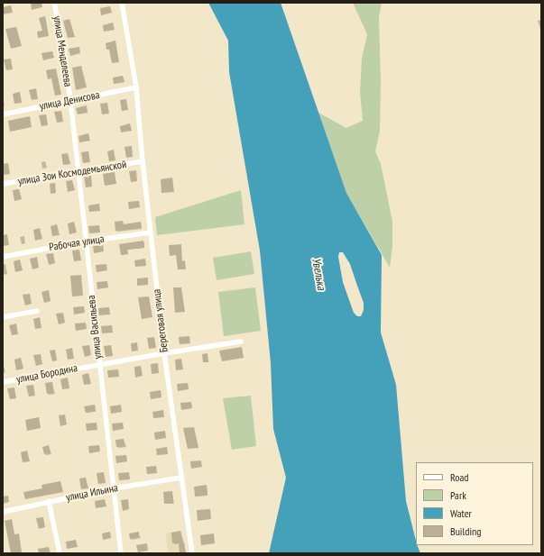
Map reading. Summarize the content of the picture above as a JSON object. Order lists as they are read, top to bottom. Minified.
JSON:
{"streets":{"street":["улица Менделеева","улица Денисова","улица Зои Космодемьянской","Рабочая улица","Береговая улица","улица Васильева","улица Бородина","улица Ильина"]},"crossings":[["улица Менделеева","улица Денисова"],["улица Менделеева","улица Васильева"],["улица Денисова","Береговая улица"],["улица Денисова","улица Васильева"],["улица Зои Космодемьянской","Береговая улица"],["улица Зои Космодемьянской","улица Васильева"],["Рабочая улица","Береговая улица"],["Рабочая улица","улица Васильева"],["Береговая улица","улица Бородина"],["Береговая улица","улица Ильина"],["улица Васильева","улица Бородина"],["улица Васильева","улица Ильина"]],"water":["Увелька"],"legend":["Road","Park","Water","Building"]}
